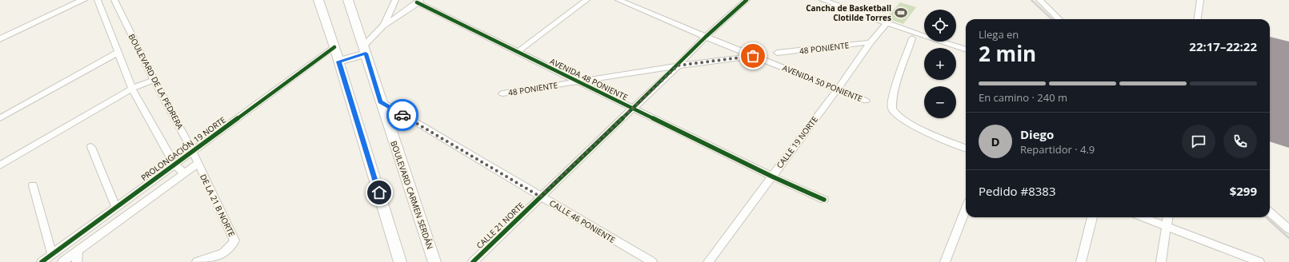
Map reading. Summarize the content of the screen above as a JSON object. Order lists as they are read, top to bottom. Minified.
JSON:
{"streets":{"main road":["BOULEVARD CARMEN SERDÁN"],"street":["48 PONIENTE","AVENIDA 48 PONIENTE","BOULEVARD DE LA PEDRERA","AVENIDA 50 PONIENTE","CALLE 19 NORTE","PROLONGACIÓN 19 NORTE","DE LA 21 B NORTE","CALLE 46 PONIENTE","CALLE 21 NORTE"]},"crossings":[["48 PONIENTE","AVENIDA 48 PONIENTE"],["48 PONIENTE","AVENIDA 50 PONIENTE"],["48 PONIENTE","CALLE 19 NORTE"],["48 PONIENTE","CALLE 21 NORTE"],["AVENIDA 48 PONIENTE","CALLE 19 NORTE"],["AVENIDA 48 PONIENTE","CALLE 21 NORTE"],["BOULEVARD DE LA PEDRERA","PROLONGACIÓN 19 NORTE"],["BOULEVARD DE LA PEDRERA","DE LA 21 B NORTE"],["AVENIDA 50 PONIENTE","CALLE 19 NORTE"],["AVENIDA 50 PONIENTE","CALLE 21 NORTE"],["BOULEVARD CARMEN SERDÁN","CALLE 46 PONIENTE"],["CALLE 46 PONIENTE","CALLE 21 NORTE"]],"places":{"sports":["Cancha de Basketball Clotilde Torres"]},"page":{"map_buttons":["+","−"],"heading":["2 min","Llega en","22:17–22:22"],"panel":["Diego","Repartidor · 4.9","Pedido #8383","$299"],"bar":"En camino · 240 m","round":"D"}}
